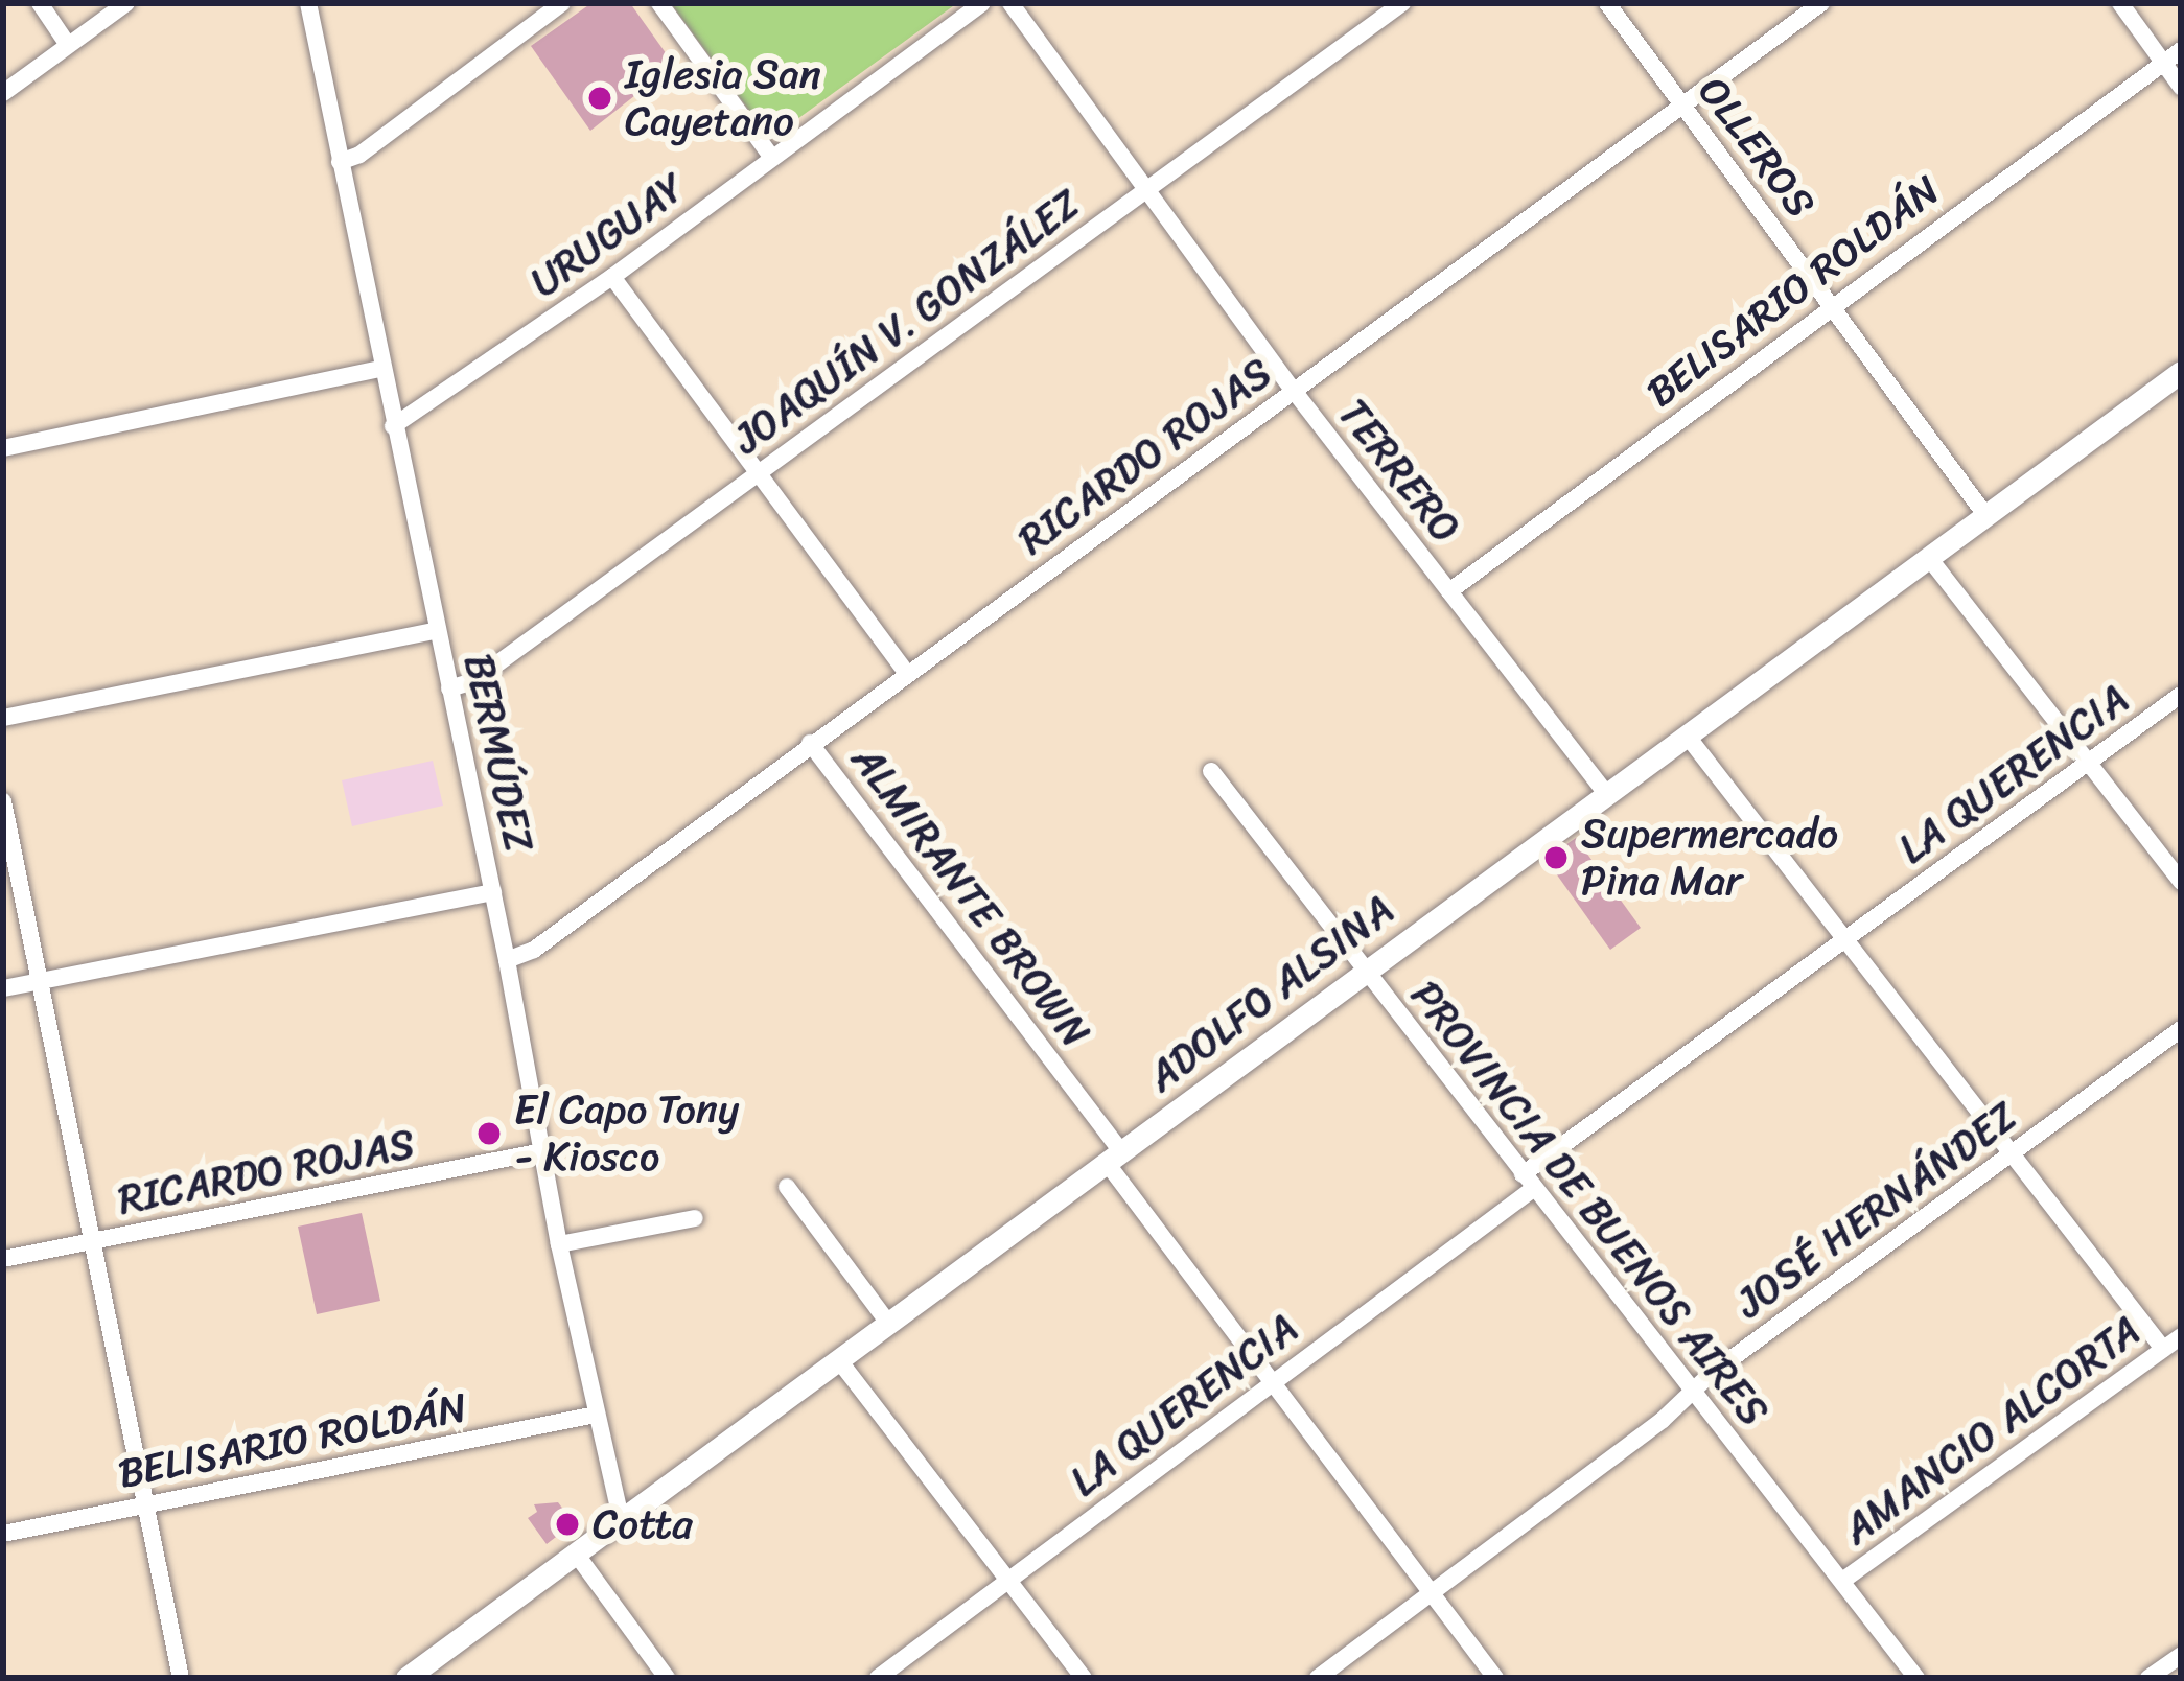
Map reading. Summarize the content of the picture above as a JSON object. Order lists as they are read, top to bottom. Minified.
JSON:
{"streets":{"street":["OLLEROS","URUGUAY","BELISARIO ROLDÁN","JOAQUÍN V. GONZÁLEZ","RICARDO ROJAS","TERRERO","BERMÚDEZ","LA QUERENCIA","ALMIRANTE BROWN","ADOLFO ALSINA","PROVINCIA DE BUENOS AIRES","JOSÉ HERNÁNDEZ","AMANCIO ALCORTA"]},"crossings":[["OLLEROS","BELISARIO ROLDÁN"],["OLLEROS","RICARDO ROJAS"],["OLLEROS","ADOLFO ALSINA"],["URUGUAY","BERMÚDEZ"],["BELISARIO ROLDÁN","TERRERO"],["BELISARIO ROLDÁN","BERMÚDEZ"],["JOAQUÍN V. GONZÁLEZ","TERRERO"],["JOAQUÍN V. GONZÁLEZ","BERMÚDEZ"],["RICARDO ROJAS","TERRERO"],["RICARDO ROJAS","BERMÚDEZ"],["RICARDO ROJAS","ALMIRANTE BROWN"],["TERRERO","ADOLFO ALSINA"],["BERMÚDEZ","ADOLFO ALSINA"],["LA QUERENCIA","ALMIRANTE BROWN"],["LA QUERENCIA","PROVINCIA DE BUENOS AIRES"],["ALMIRANTE BROWN","ADOLFO ALSINA"],["ALMIRANTE BROWN","JOSÉ HERNÁNDEZ"],["ADOLFO ALSINA","PROVINCIA DE BUENOS AIRES"],["PROVINCIA DE BUENOS AIRES","JOSÉ HERNÁNDEZ"],["PROVINCIA DE BUENOS AIRES","AMANCIO ALCORTA"]],"places":["Iglesia San Cayetano","Supermercado Pina Mar","El Capo Tony - Kiosco","Cotta"]}
